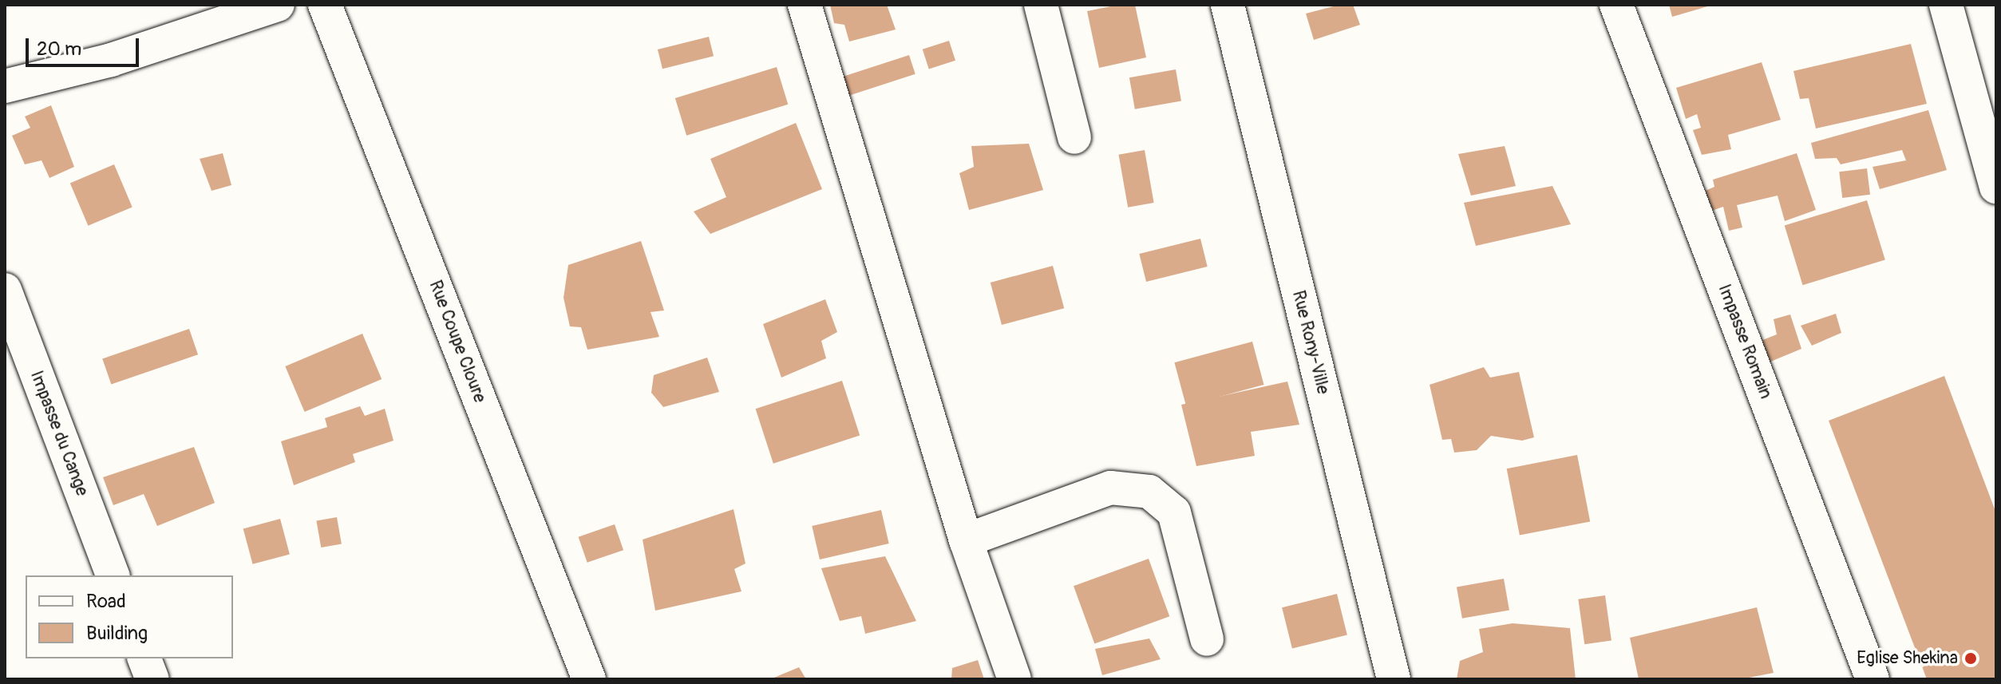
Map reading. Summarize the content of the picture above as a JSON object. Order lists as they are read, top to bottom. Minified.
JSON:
{"streets":{"street":["Rue Coupe Cloure","Impasse Romain","Rue Rony-Ville","Impasse du Cange"]},"places":["Eglise Shekina"],"legend":["Road","Building"],"scale_bar":"20 m"}
